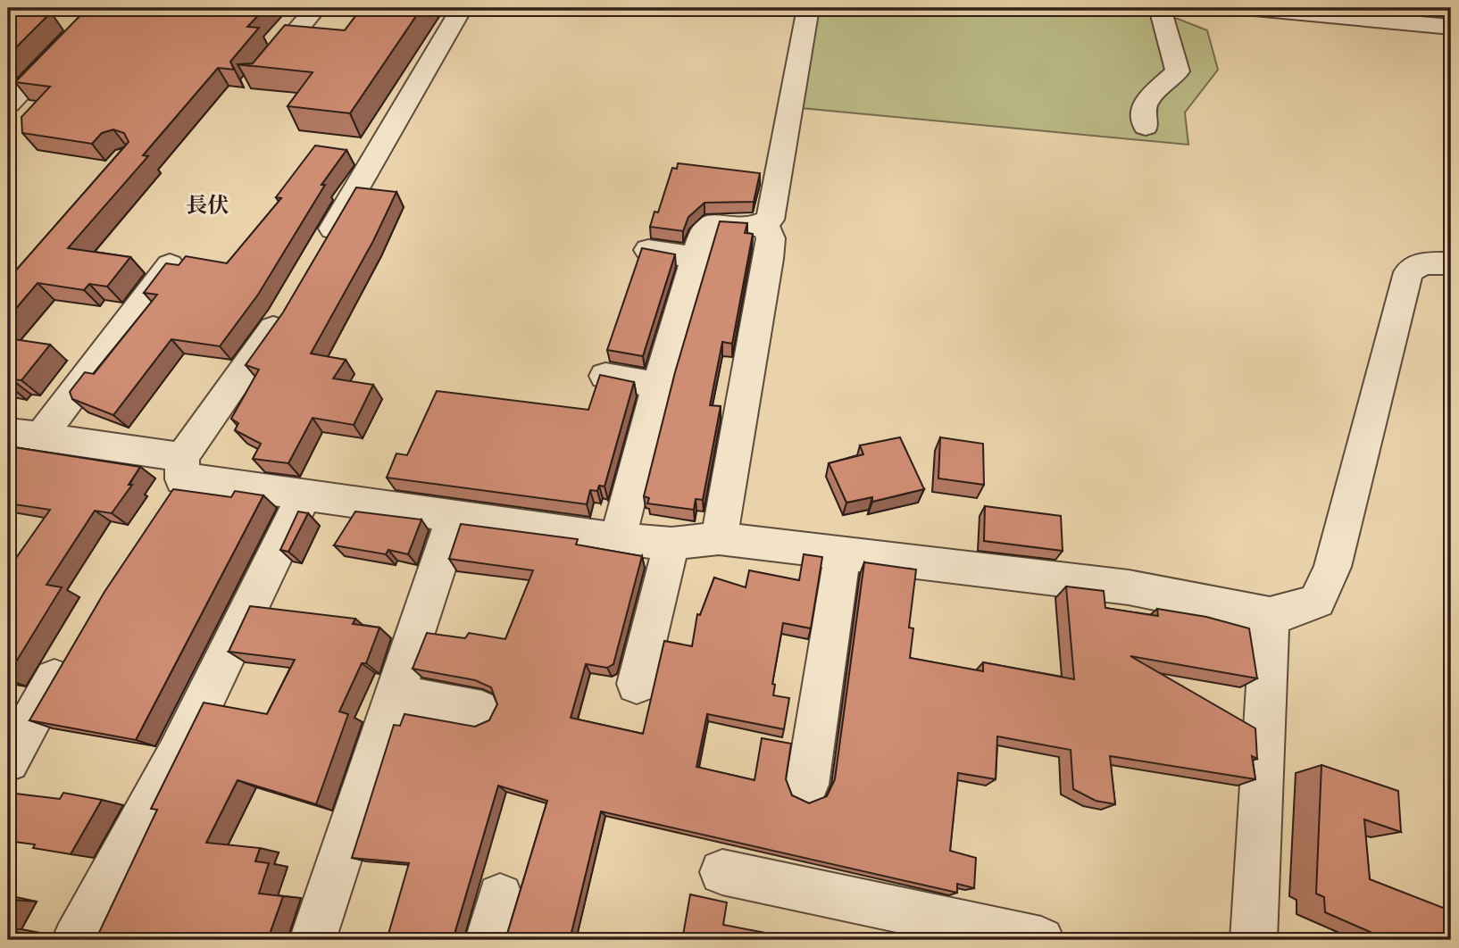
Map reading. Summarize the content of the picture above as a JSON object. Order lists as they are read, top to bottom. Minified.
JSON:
{"districts":["長伏"]}
